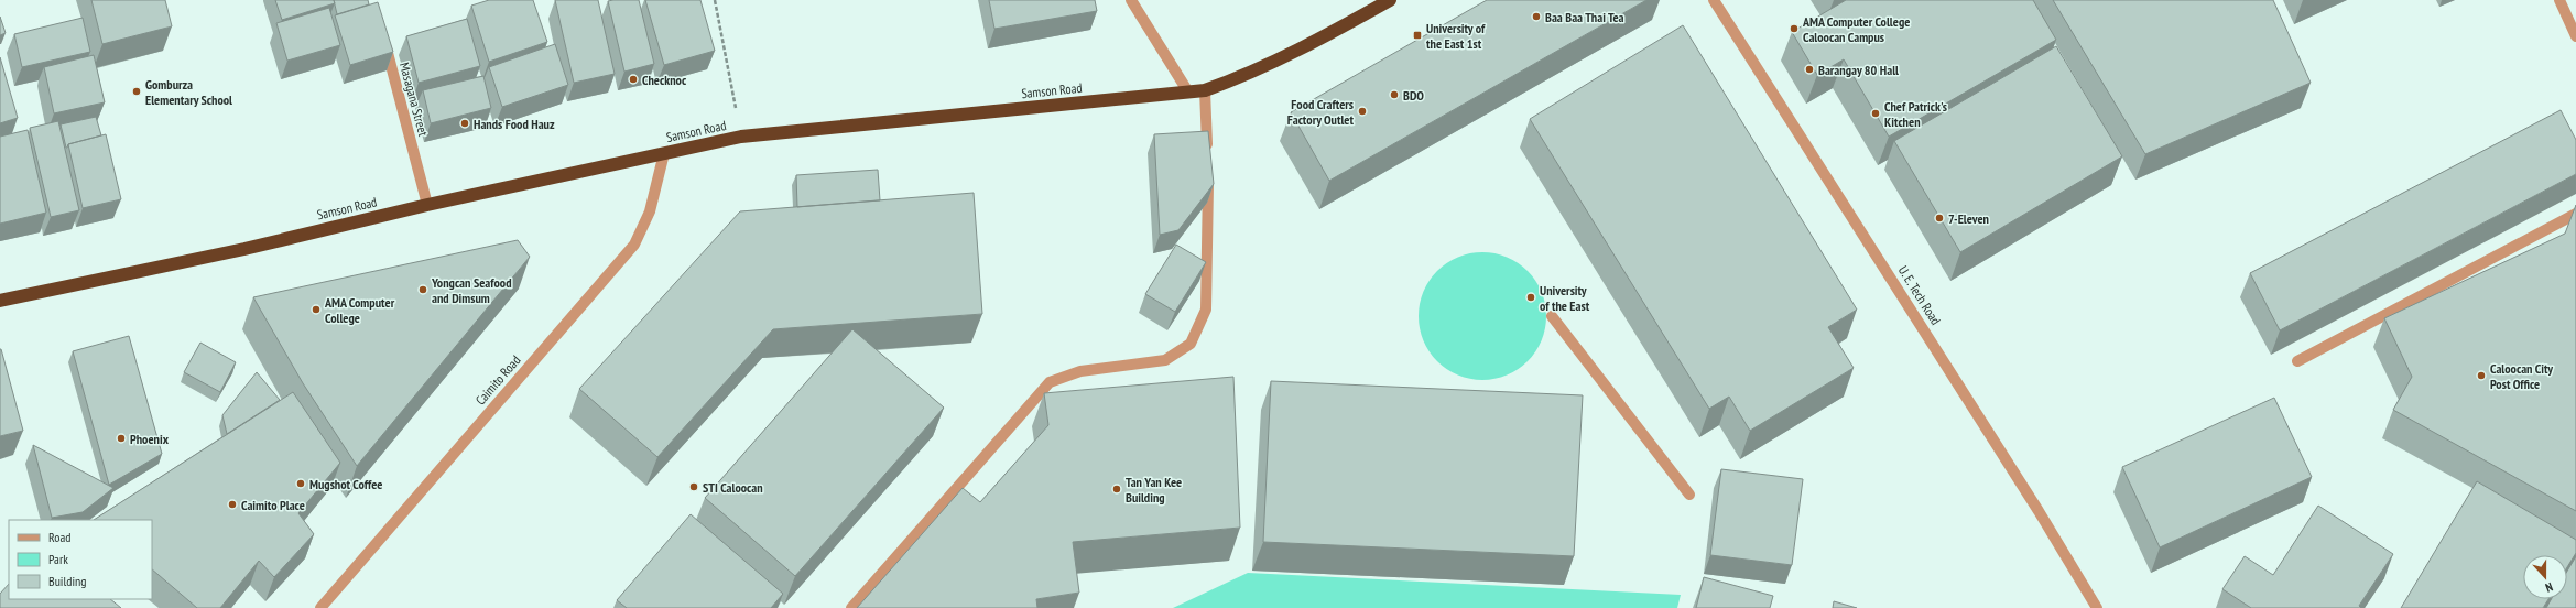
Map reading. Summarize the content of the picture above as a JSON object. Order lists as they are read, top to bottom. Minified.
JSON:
{"streets":{"highway":["Samson Road"],"street":["Masagana Street","U. E. Tech Road","Caimito Road"]},"crossings":[["Samson Road","Masagana Street"],["Samson Road","Caimito Road"]],"places":{"other":["Baa Baa Thai Tea","AMA Computer College Caloocan Campus","Barangay 80 Hall","Checknoc","Gomburza Elementary School","BDO","Food Crafters Factory Outlet","Chef Patrick's Kitchen","Hands Food Hauz","7-Eleven","Yongcan Seafood and Dimsum","University of the East","AMA Computer College","Caloocan City Post Office","Phoenix","Mugshot Coffee","STI Caloocan","Tan Yan Kee Building","Caimito Place"],"transit":["University of the East 1st"]},"legend":["Road","Park","Building"],"north":"bottom"}
